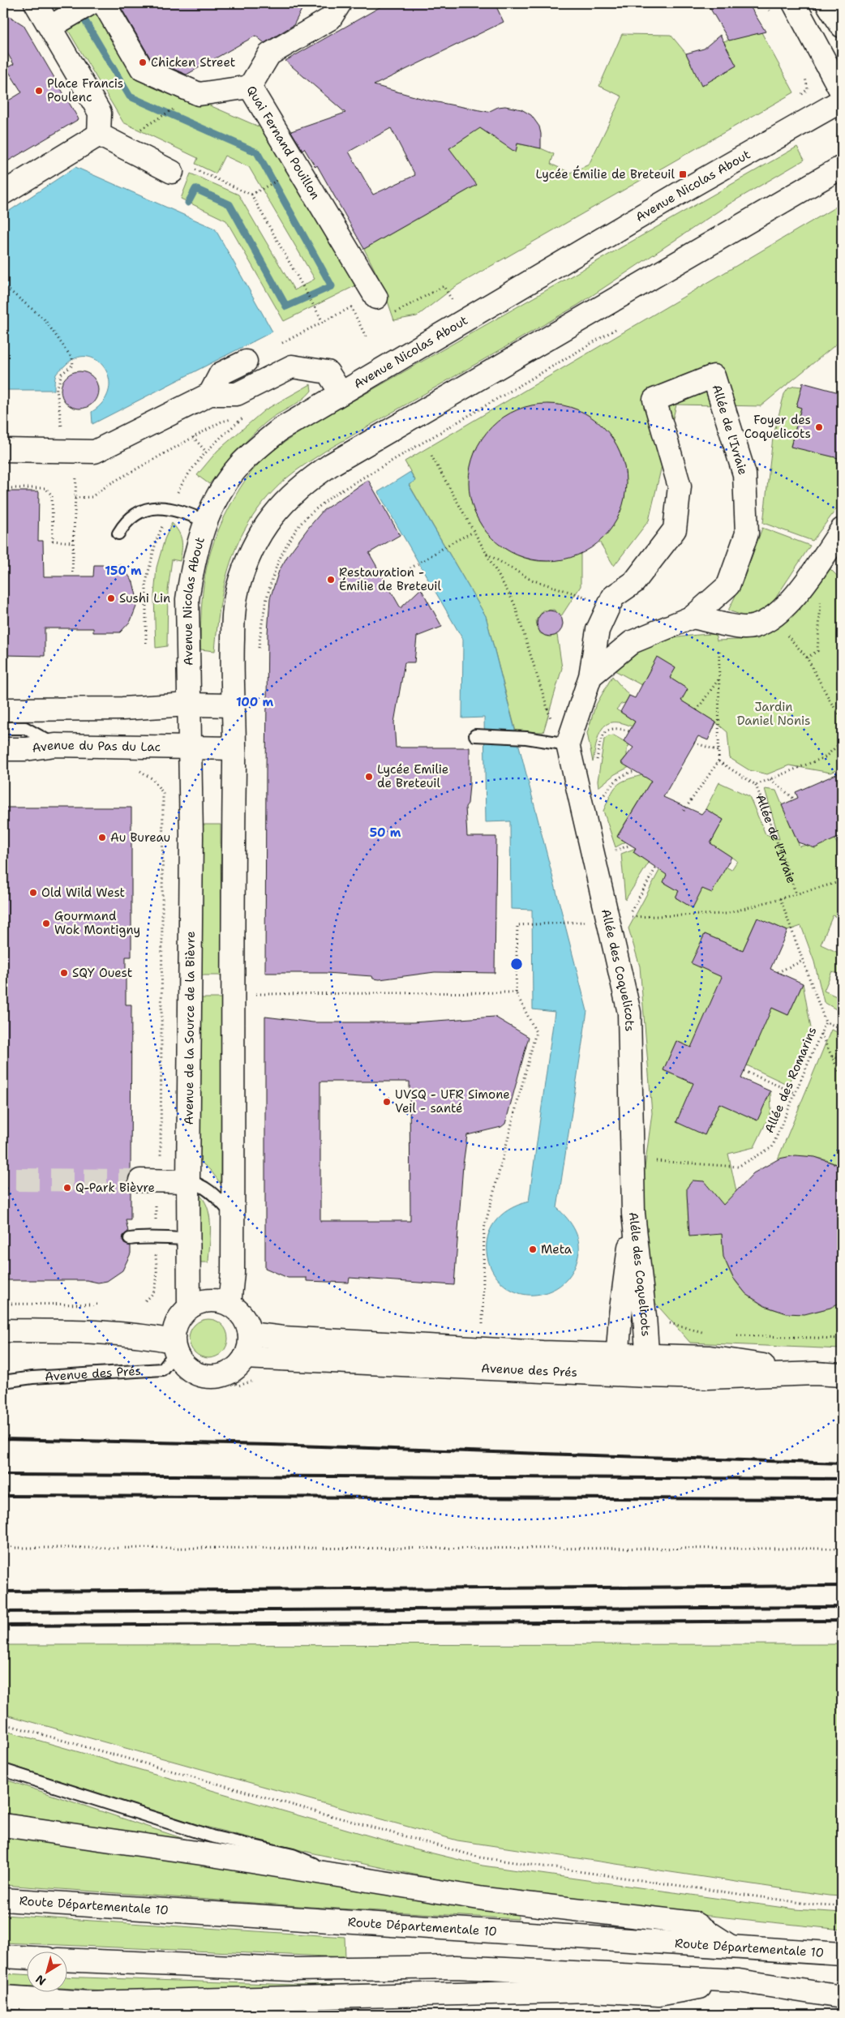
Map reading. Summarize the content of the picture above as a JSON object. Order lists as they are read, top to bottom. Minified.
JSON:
{"streets":{"main road":["Quai Fernand Pouillon","Avenue Nicolas About","Allée de l'Ivraie","Avenue du Pas du Lac","Allée des Coquelicots","Avenue de la Source de la Bièvre","Aléle des Coquelicots","Avenue des Prés","Route Départementale 10"],"path":["Allée des Romarins"]},"crossings":[["Avenue Nicolas About","Avenue du Pas du Lac"],["Avenue Nicolas About","Avenue de la Source de la Bièvre"],["Allée de l'Ivraie","Allée des Coquelicots"],["Avenue du Pas du Lac","Avenue de la Source de la Bièvre"],["Allée des Coquelicots","Allée des Romarins"],["Allée des Coquelicots","Aléle des Coquelicots"],["Avenue de la Source de la Bièvre","Avenue des Prés"],["Aléle des Coquelicots","Avenue des Prés"]],"parks":["Jardin Daniel Nonis"],"places":{"other":["Chicken Street","Place Francis Poulenc","Foyer des Coquelicots","Restauration - Émilie de Breteuil","Sushi Lin","Lycée Emilie de Breteuil","Au Bureau","Old Wild West","Gourmand Wok Montigny","SQY Ouest","UVSQ - UFR Simone Veil - santé","Q-Park Bièvre","Meta"],"transit":["Lycée Émilie de Breteuil"]},"north":"bottom left","rings":["150 m","100 m","50 m"]}
